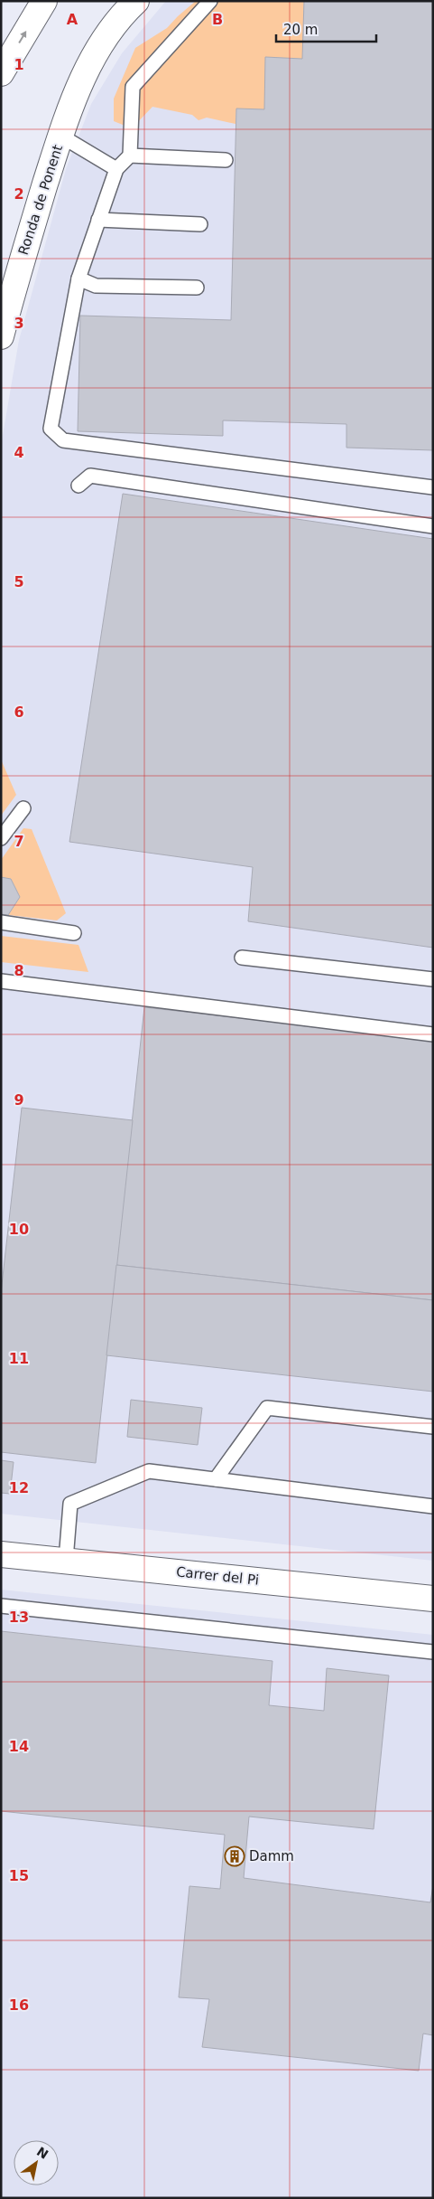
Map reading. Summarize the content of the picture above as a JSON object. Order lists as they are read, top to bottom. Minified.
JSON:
{"streets":{"main road":["Ronda de Ponent","Carrer del Pi"]},"places":{"building":["Damm"]},"scale_bar":"20 m","north":"top right","grid":{"columns":["A","B"],"rows":["1","2","3","4","5","6","7","8","9","10","11","12","13","14","15","16"]}}
